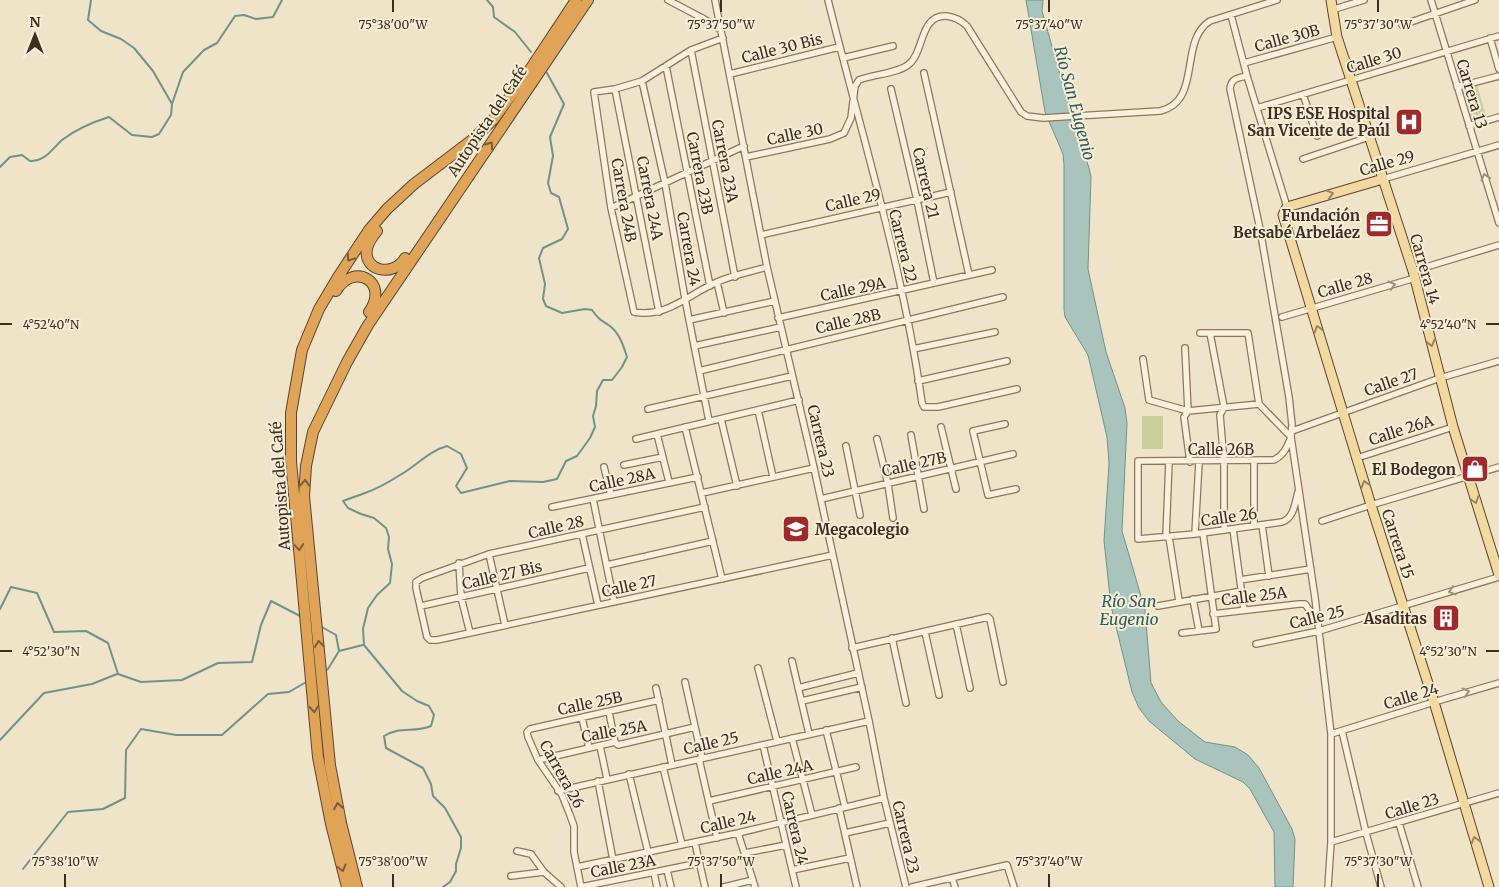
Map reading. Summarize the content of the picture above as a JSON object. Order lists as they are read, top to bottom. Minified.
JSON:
{"streets":{"highway":["Autopista del Café"],"main road":["Calle 29","Carrera 14","Carrera 15"],"street":["Calle 30B","Calle 30 Bis","Calle 30","Carrera 13","Carrera 23A","Carrera 23B","Carrera 21","Carrera 24A","Carrera 24B","Carrera 22","Carrera 24","Calle 28","Calle 29A","Calle 28B","Calle 27","Calle 26A","Carrera 23","Calle 26B","Calle 27B","Calle 28A","Calle 26","Calle 27 Bis","Calle 25A","Calle 25","Calle 24","Calle 25B","Calle 24A","Carrera 26","Calle 23","Calle 23A"]},"crossings":[["Calle 30B","Carrera 14"],["Calle 30B","Carrera 15"],["Calle 30 Bis","Carrera 22"],["Calle 30 Bis","Carrera 23"],["Calle 30","Carrera 13"],["Calle 30","Carrera 22"],["Calle 30","Carrera 14"],["Calle 30","Carrera 23"],["Calle 30","Carrera 15"],["Carrera 13","Calle 29"],["Calle 29","Carrera 21"],["Calle 29","Carrera 22"],["Calle 29","Carrera 14"],["Calle 29","Carrera 23"],["Calle 29","Carrera 15"],["Carrera 21","Calle 29A"],["Carrera 24A","Carrera 24B"],["Carrera 22","Calle 29A"],["Carrera 22","Calle 28B"],["Carrera 24","Calle 28B"],["Carrera 24","Calle 25"],["Carrera 24","Calle 24"],["Carrera 24","Calle 24A"],["Carrera 14","Calle 28"],["Carrera 14","Calle 27"],["Carrera 14","Calle 26A"],["Carrera 14","Calle 25"],["Calle 28","Calle 27"],["Calle 28","Carrera 15"],["Calle 28","Calle 27 Bis"],["Calle 29A","Carrera 23"],["Calle 28B","Carrera 23"],["Calle 27","Carrera 23"],["Calle 27","Calle 26B"],["Calle 27","Carrera 15"],["Calle 27","Calle 27 Bis"],["Calle 26A","Carrera 15"],["Carrera 23","Calle 27B"],["Carrera 23","Calle 25"],["Carrera 23","Calle 24"],["Calle 26B","Calle 26"],["Carrera 15","Calle 25"],["Carrera 15","Calle 24"],["Carrera 15","Calle 23"],["Calle 25A","Carrera 26"],["Calle 25","Carrera 26"],["Calle 24","Carrera 26"],["Calle 25B","Carrera 26"],["Carrera 26","Calle 23A"]],"one_way":["Carrera 14"],"water":["Río San Eugenio"],"places":{"hospital":["IPS ESE Hospital San Vicente de Paúl"],"office":["Fundación Betsabé Arbeláez"],"shop":["El Bodegon"],"school or university":["Megacolegio"],"building":["Asaditas"]},"north":"top","coordinates":["75°38'00\"W","75°37'50\"W","75°37'40\"W","75°37'30\"W","4°52'40\"N","4°52'30\"N","75°38'10\"W"]}
